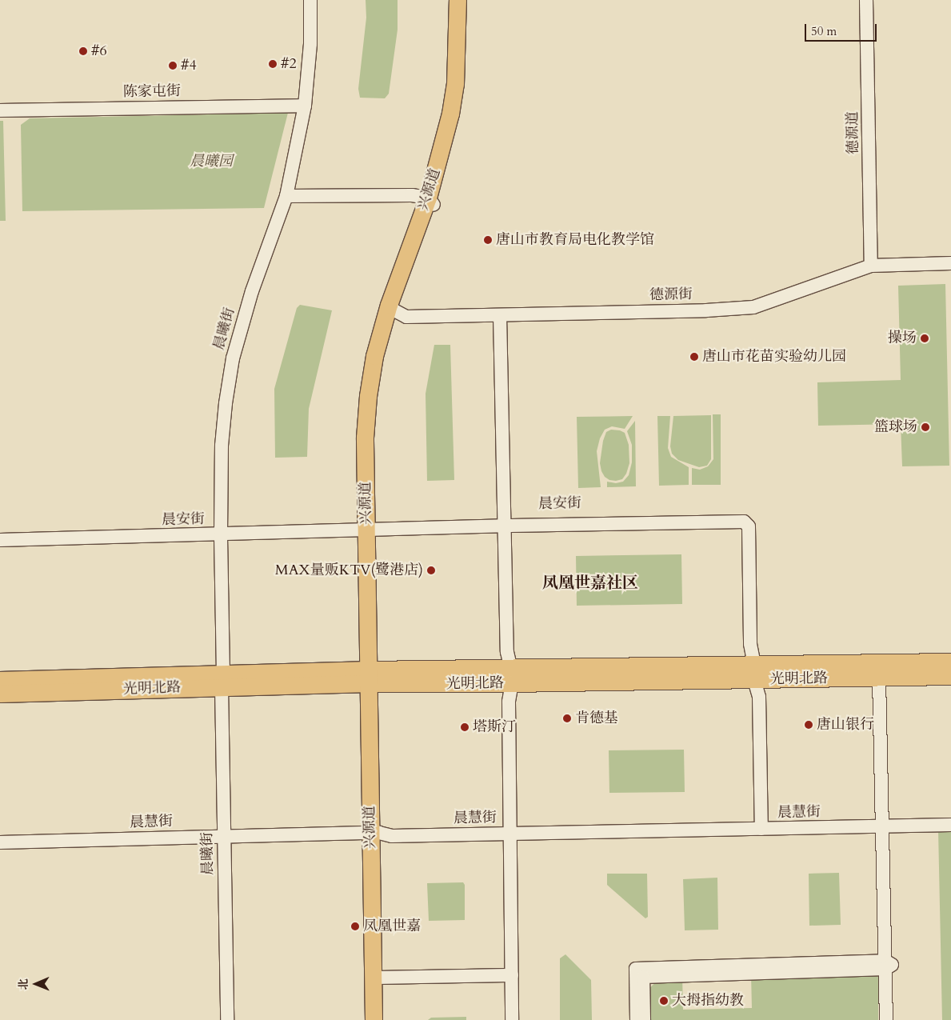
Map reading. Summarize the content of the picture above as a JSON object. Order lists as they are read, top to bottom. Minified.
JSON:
{"streets":{"main road":["兴源道","光明北路"],"street":["陈家屯街","德源道","德源街","晨曦街","晨安街","晨慧街"]},"crossings":[["陈家屯街","晨曦街"],["德源道","德源街"],["兴源道","德源街"],["兴源道","晨安街"],["兴源道","光明北路"],["兴源道","晨慧街"],["晨曦街","晨安街"],["晨曦街","光明北路"],["晨曦街","晨慧街"],["晨安街","光明北路"]],"districts":["凤凰世嘉社区"],"parks":["晨曦园"],"places":["#6","#2","#4","唐山市教育局电化教学馆","操场","唐山市花苗实验幼儿园","篮球场","MAX量贩KTV(鹭港店)","肯德基","唐山银行","塔斯汀","凤凰世嘉","大拇指幼教"],"scale_bar":"50 m","north":"left"}
